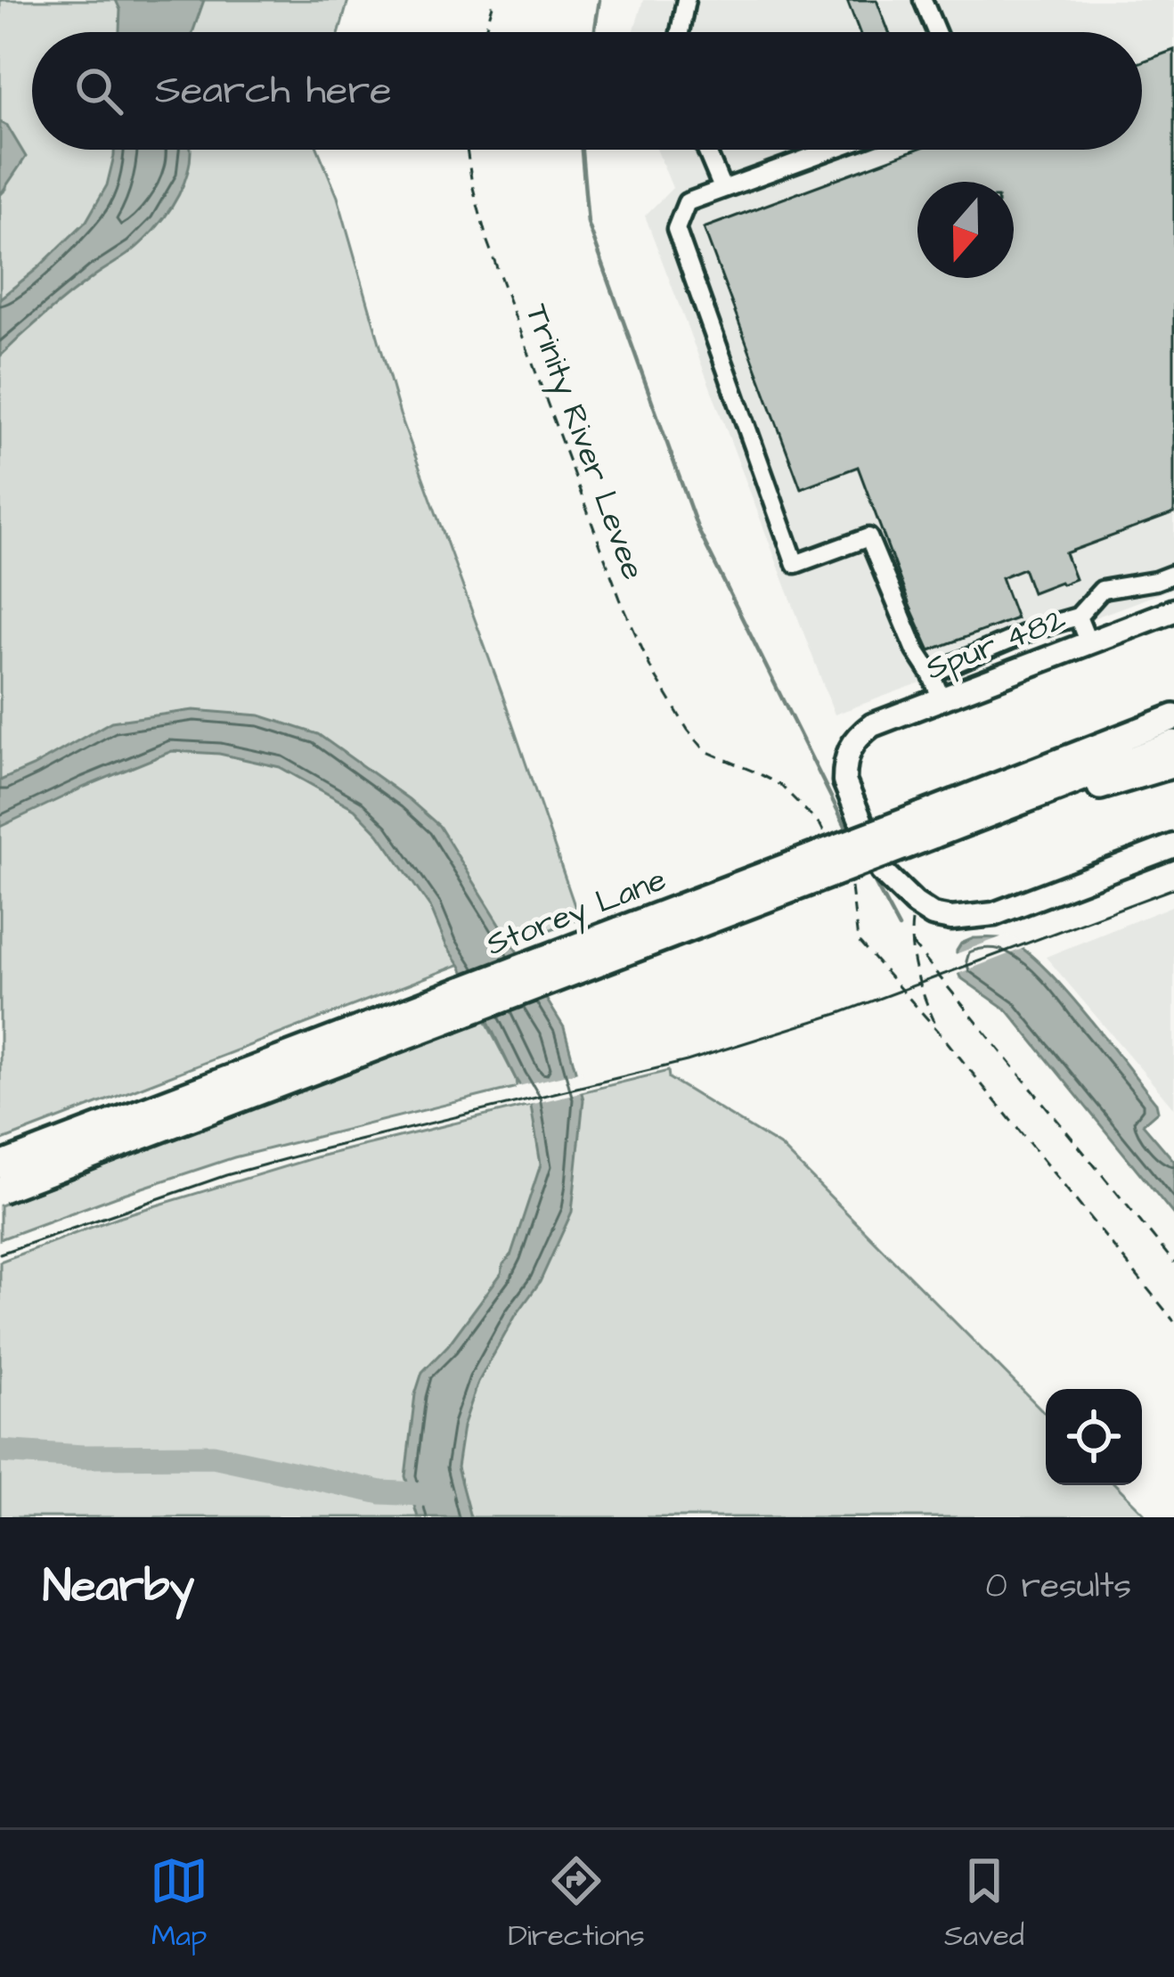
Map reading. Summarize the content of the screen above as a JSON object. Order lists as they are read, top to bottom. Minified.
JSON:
{"streets":{"highway":["Storey Lane"],"main road":["Spur 482"],"path":["Trinity River Levee"]},"north":"bottom","page":{"search":"Search here","heading":["Nearby","0 results"],"nav":["Map","Directions","Saved"]}}
